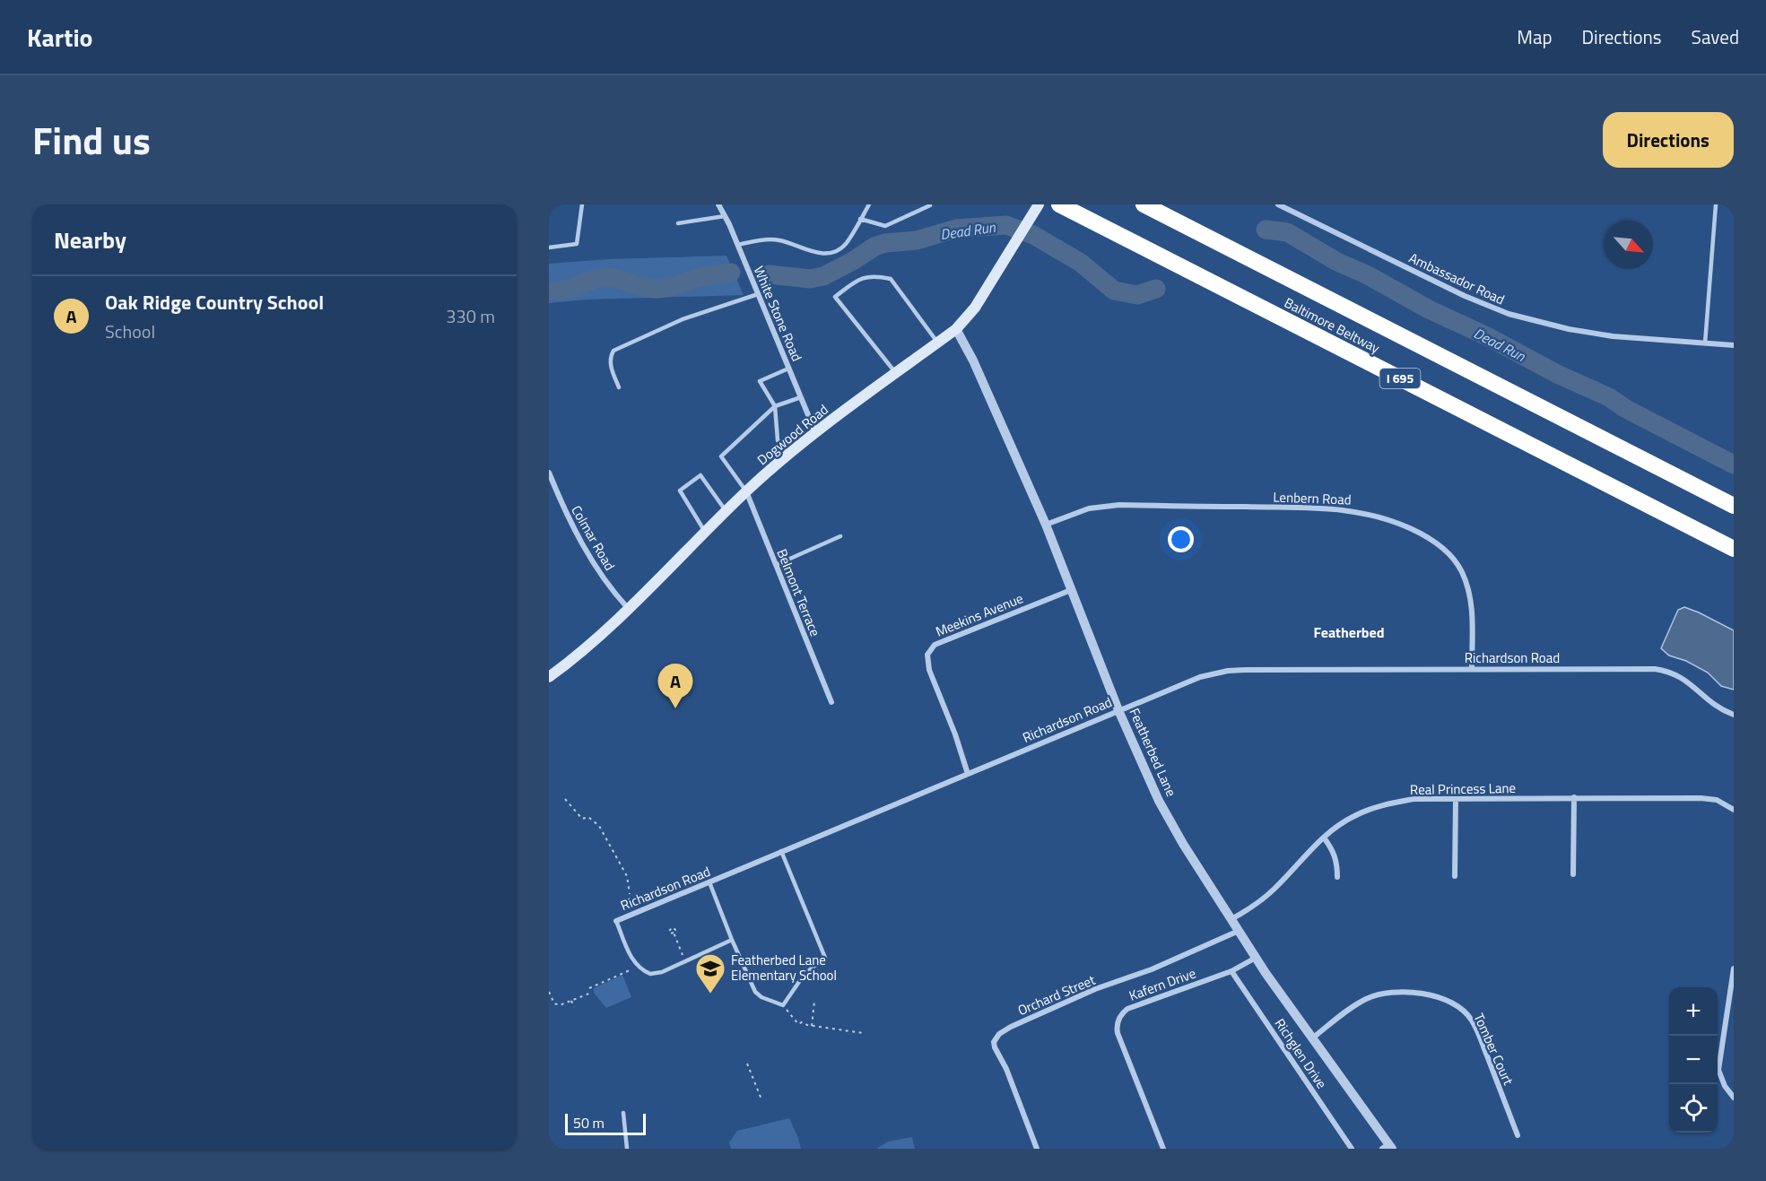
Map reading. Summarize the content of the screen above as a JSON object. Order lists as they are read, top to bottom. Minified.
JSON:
{"streets":{"highway":["Baltimore Beltway","I 695"],"main road":["Dogwood Road"],"street":["Ambassador Road","White Stone Road","Lenbern Road","Colmar Road","Belmont Terrace","Meekins Avenue","Richardson Road","Featherbed Lane","Real Princess Lane","Kafern Drive","Orchard Street","Tomber Court","Richglen Drive"]},"crossings":[["White Stone Road","Dogwood Road"],["Dogwood Road","Colmar Road"],["Dogwood Road","Belmont Terrace"],["Dogwood Road","Featherbed Lane"],["Lenbern Road","Richardson Road"],["Lenbern Road","Featherbed Lane"],["Meekins Avenue","Richardson Road"],["Meekins Avenue","Featherbed Lane"],["Richardson Road","Featherbed Lane"],["Featherbed Lane","Real Princess Lane"],["Featherbed Lane","Kafern Drive"],["Featherbed Lane","Orchard Street"],["Featherbed Lane","Tomber Court"],["Kafern Drive","Richglen Drive"]],"districts":["Featherbed"],"water":["Dead Run"],"places":{"school or university":["Featherbed Lane Elementary School"]},"scale_bar":"50 m","north":"bottom right","page":{"header":"Kartio","nav":["Map","Directions","Saved"],"title":"Find us","buttons":"Directions","heading":"Nearby","list":[{"mark":"A","name":"Oak Ridge Country School","note":"School","value":"330 m"}],"pins":"A","map_buttons":["+","−"],"scale":"50 m"}}
